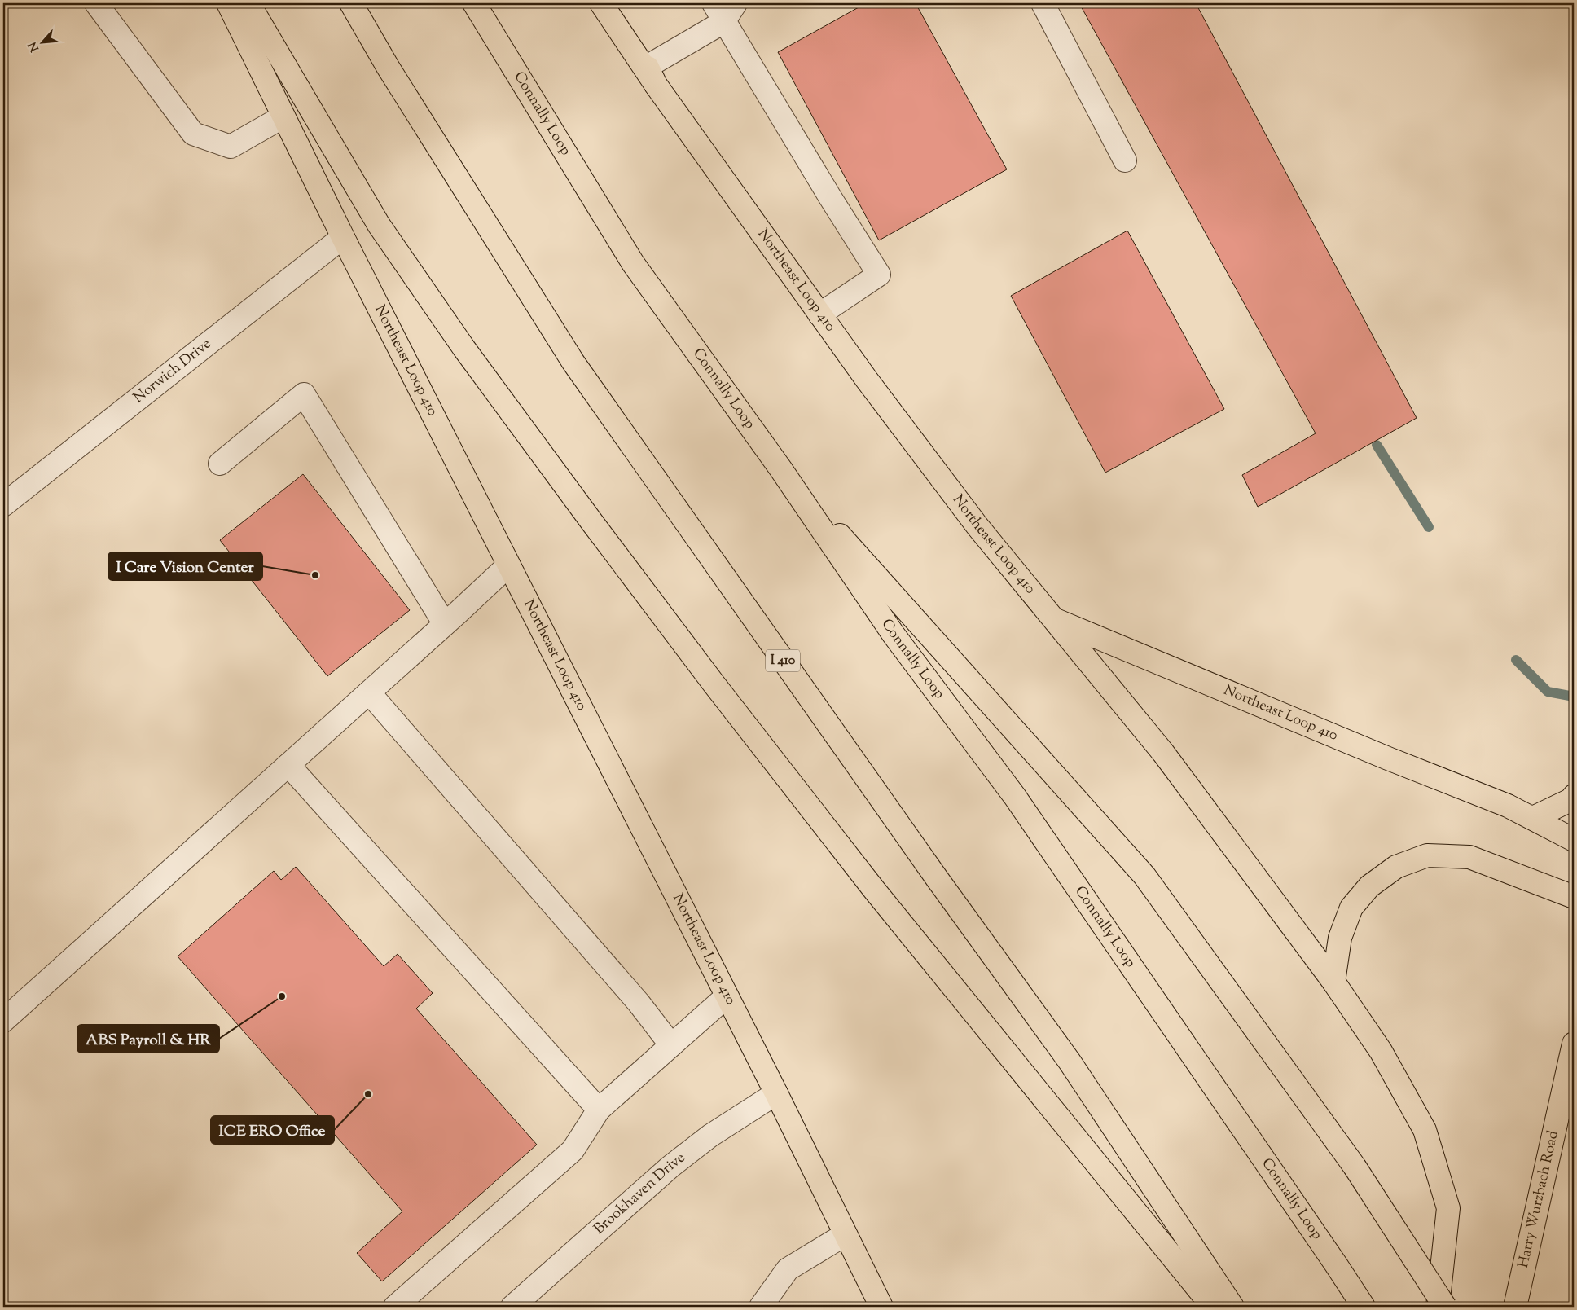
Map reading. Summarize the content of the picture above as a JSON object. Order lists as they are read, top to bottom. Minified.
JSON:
{"streets":{"main road":["Connally Loop","Northeast Loop 410","I 410","Harry Wurzbach Road"],"street":["Norwich Drive","Brookhaven Drive"]},"crossings":[["Northeast Loop 410","Norwich Drive"],["Northeast Loop 410","Brookhaven Drive"]],"places":["I Care Vision Center","ABS Payroll & HR","ICE ERO Office"],"north":"bottom left"}
